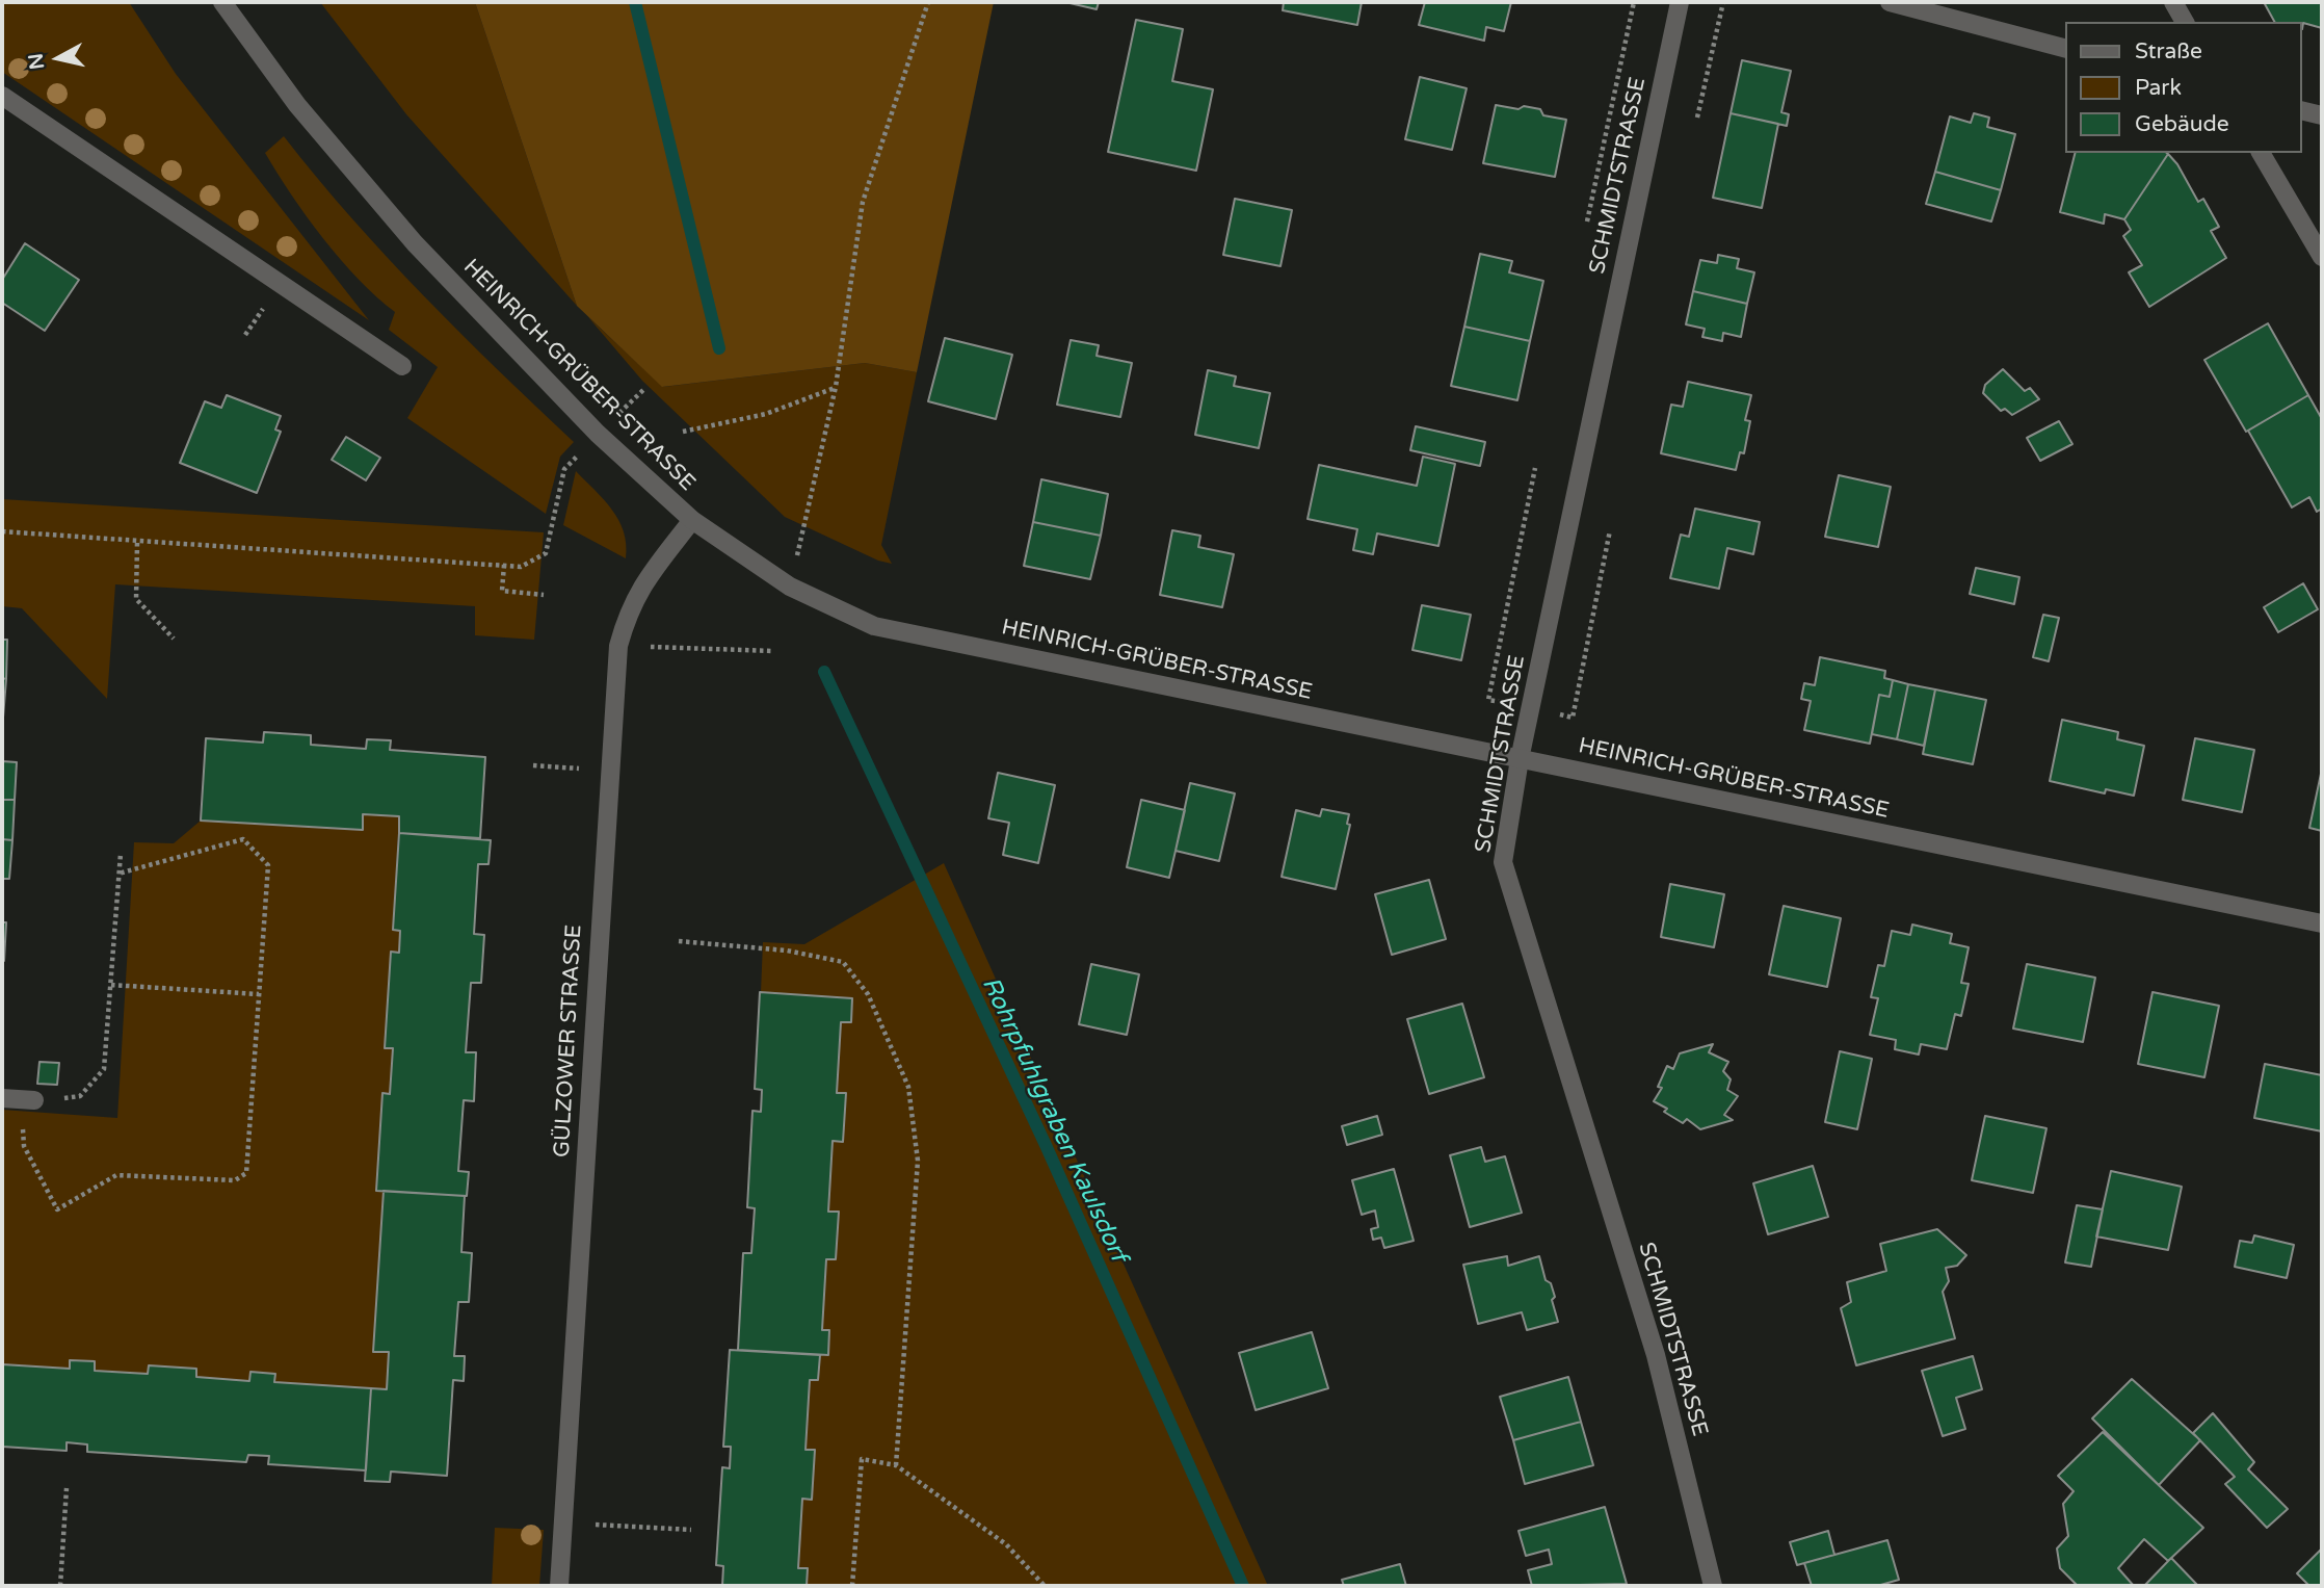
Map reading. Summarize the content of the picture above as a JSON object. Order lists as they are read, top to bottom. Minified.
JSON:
{"streets":{"street":["SCHMIDTSTRASSE","HEINRICH-GRÜBER-STRASSE","GÜLZOWER STRASSE"]},"crossings":[["SCHMIDTSTRASSE","HEINRICH-GRÜBER-STRASSE"],["HEINRICH-GRÜBER-STRASSE","GÜLZOWER STRASSE"]],"water":["Rohrpfuhlgraben Kaulsdorf"],"legend":["Straße","Park","Gebäude"],"north":"left"}
